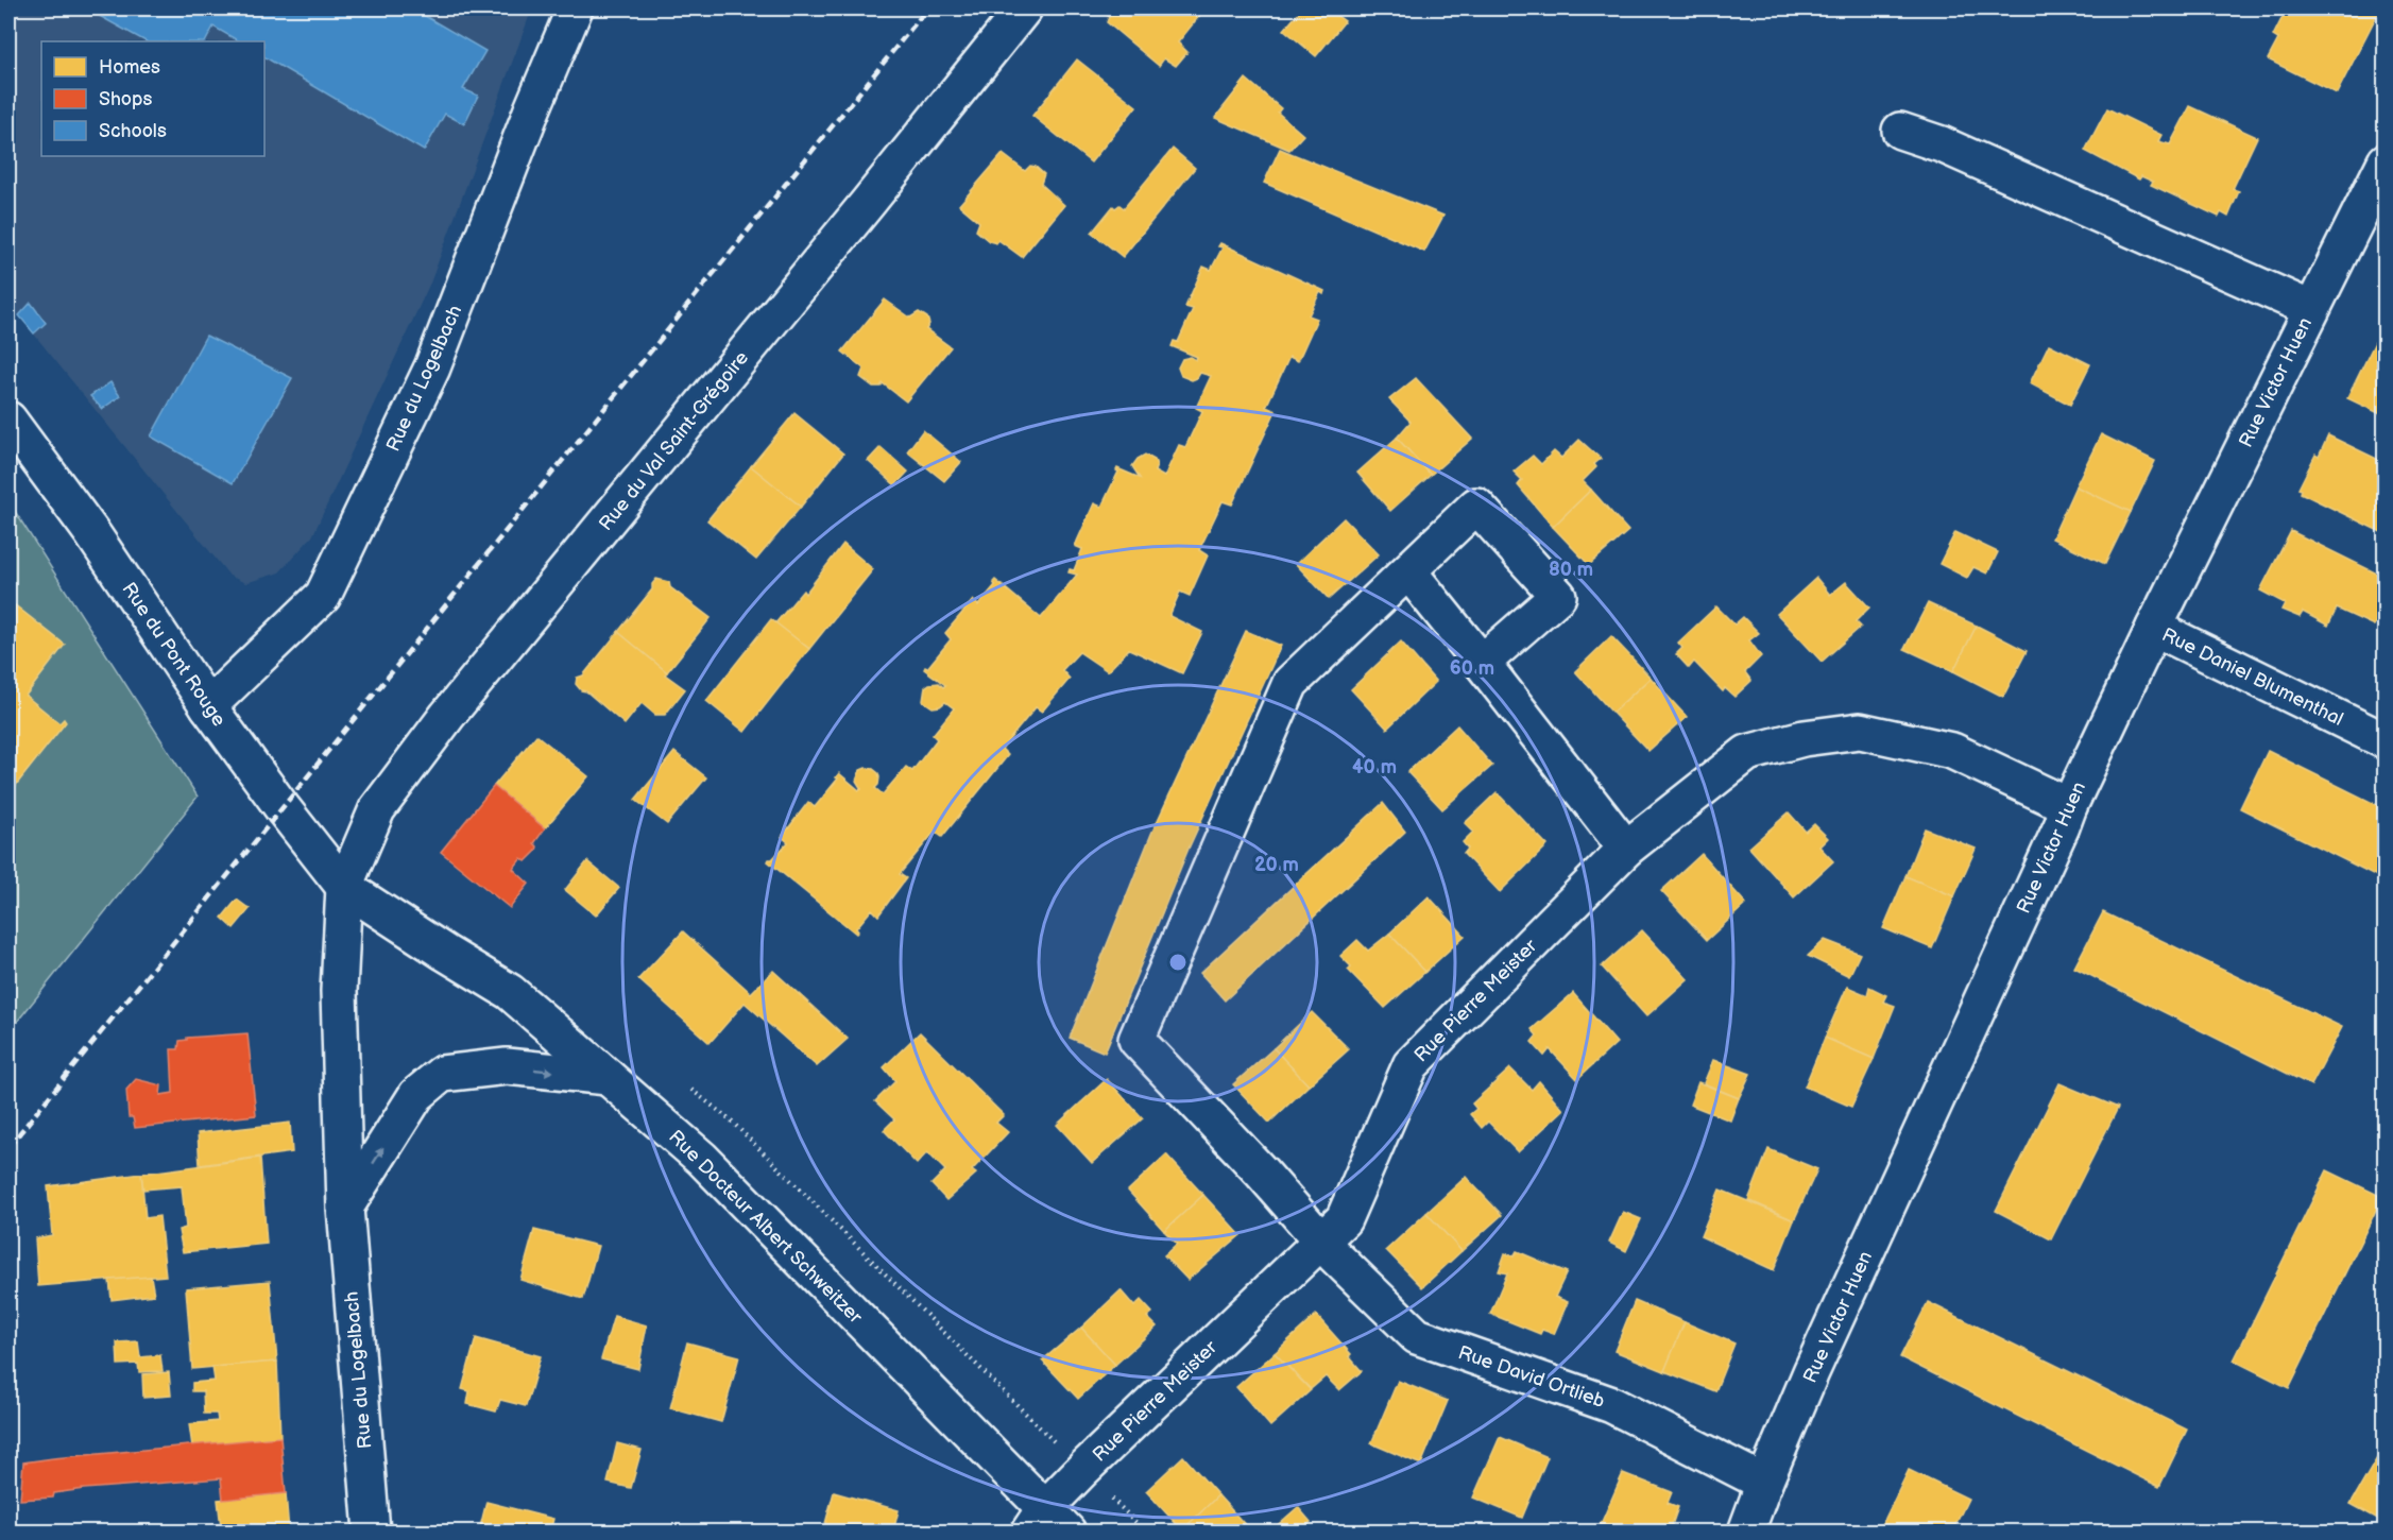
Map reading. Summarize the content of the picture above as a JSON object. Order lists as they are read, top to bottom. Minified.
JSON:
{"streets":{"street":["Rue du Logelbach","Rue Victor Huen","Rue du Val Saint-Grégoire","Rue du Pont Rouge","Rue Daniel Blumenthal","Rue Pierre Meister","Rue Docteur Albert Schweitzer","Rue David Ortlieb"]},"crossings":[["Rue du Logelbach","Rue du Val Saint-Grégoire"],["Rue du Logelbach","Rue du Pont Rouge"],["Rue du Logelbach","Rue Docteur Albert Schweitzer"],["Rue Victor Huen","Rue Daniel Blumenthal"],["Rue Victor Huen","Rue Pierre Meister"],["Rue Victor Huen","Rue David Ortlieb"],["Rue du Val Saint-Grégoire","Rue du Pont Rouge"],["Rue du Val Saint-Grégoire","Rue Docteur Albert Schweitzer"],["Rue du Pont Rouge","Rue Docteur Albert Schweitzer"],["Rue Pierre Meister","Rue Docteur Albert Schweitzer"],["Rue Pierre Meister","Rue David Ortlieb"]],"legend":["Homes","Shops","Schools"],"rings":["80 m","60 m","40 m","20 m"]}
